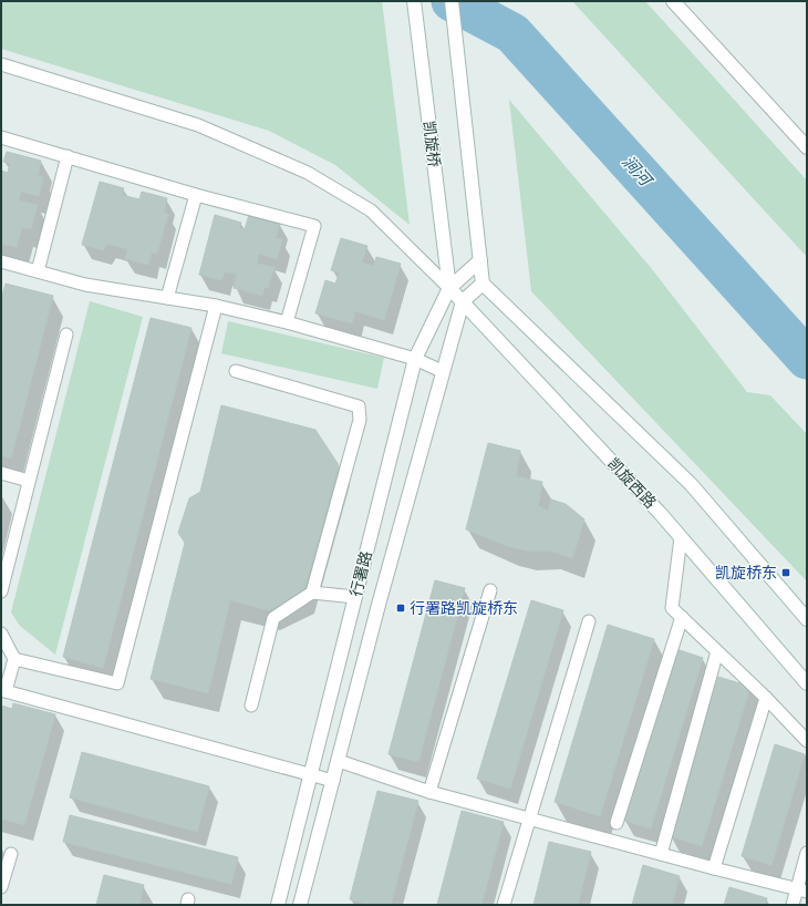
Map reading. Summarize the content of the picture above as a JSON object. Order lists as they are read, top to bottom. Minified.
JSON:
{"streets":{"main road":["凯旋桥","凯旋西路","行署路"]},"crossings":[["凯旋桥","凯旋西路"],["凯旋桥","行署路"],["凯旋西路","行署路"]],"water":["涧河"],"places":{"transit":["凯旋桥东","行署路凯旋桥东"]}}
